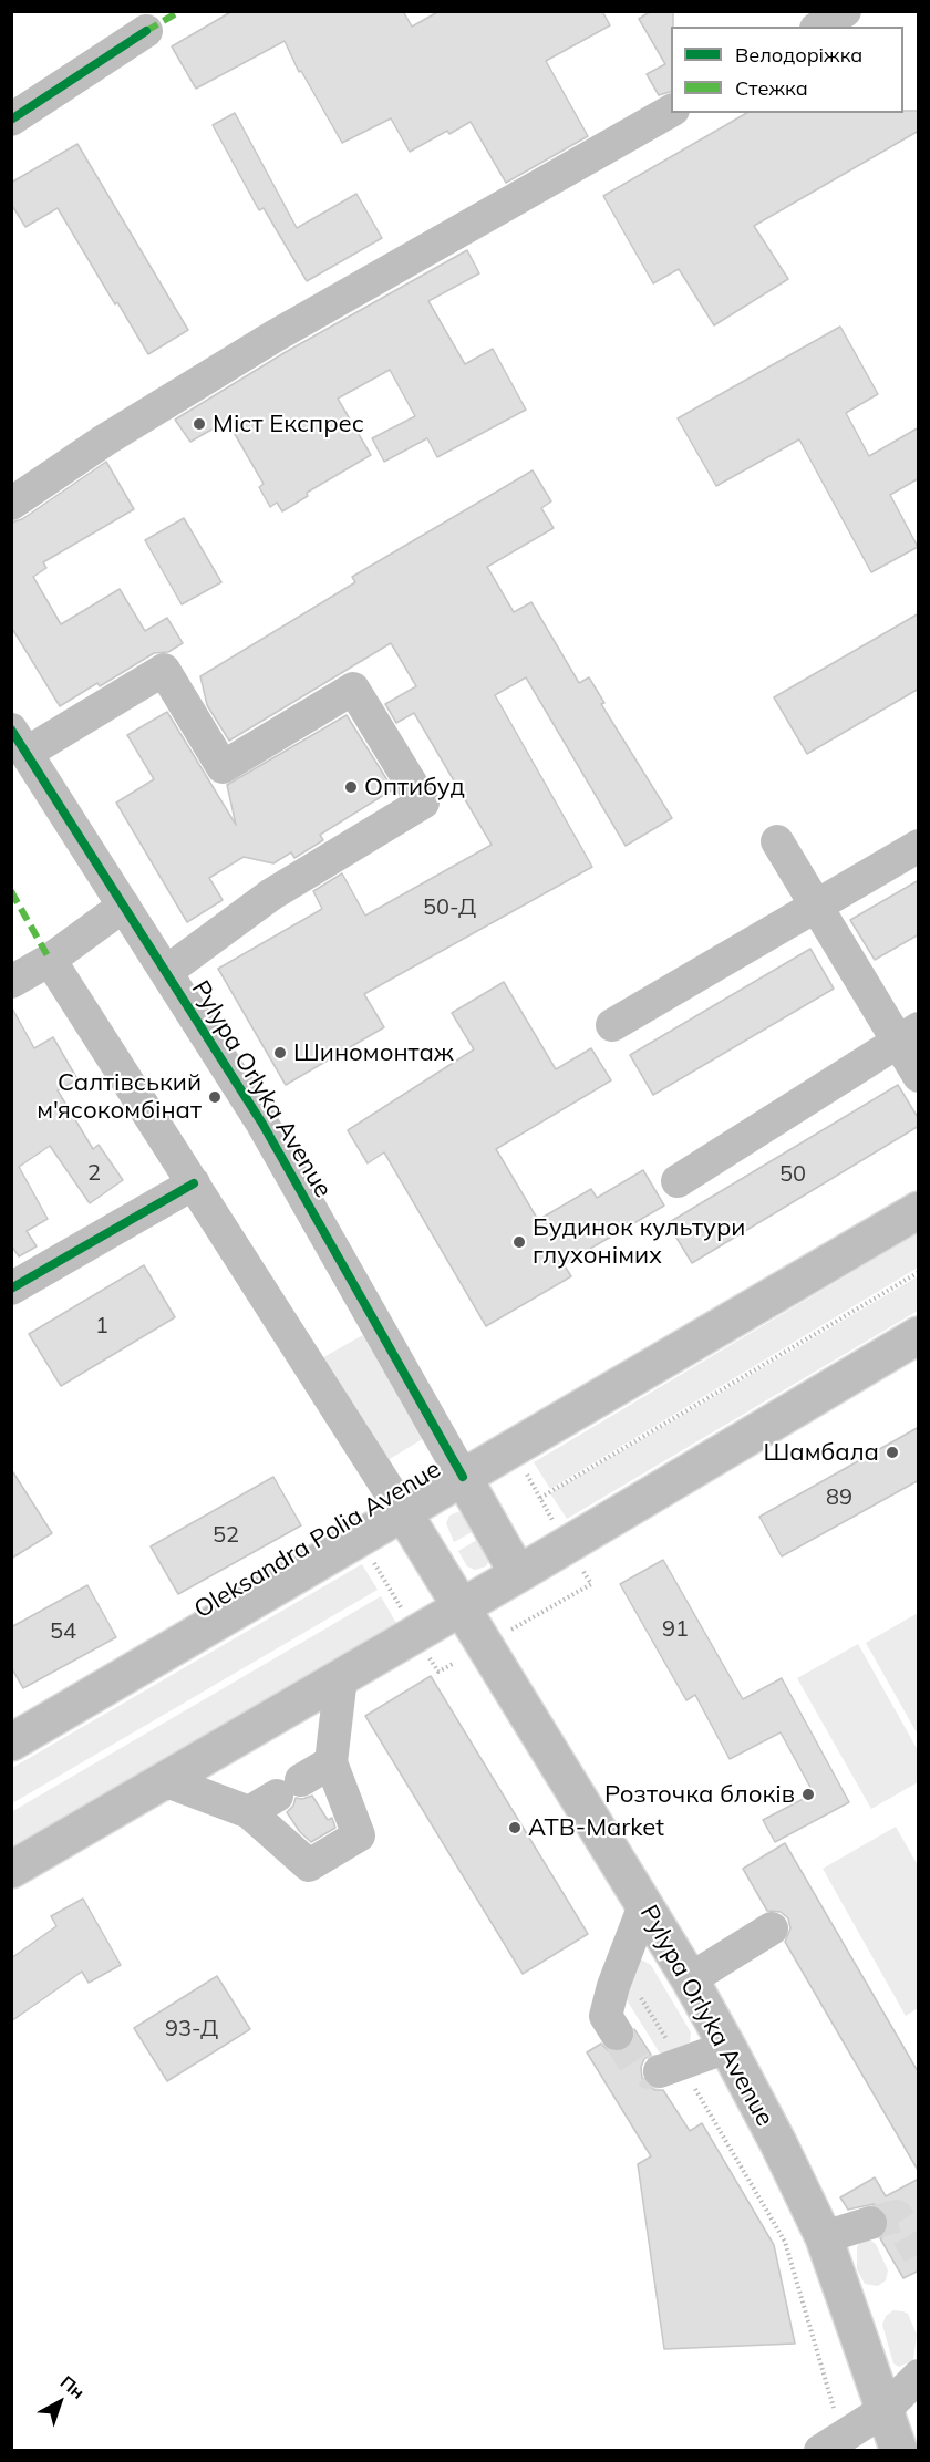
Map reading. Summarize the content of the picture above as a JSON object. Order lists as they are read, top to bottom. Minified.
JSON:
{"streets":{"main road":["Pylypa Orlyka Avenue","Oleksandra Polia Avenue"]},"crossings":[["Pylypa Orlyka Avenue","Oleksandra Polia Avenue"]],"places":["Міст Експрес","Оптибуд","Шиномонтаж","Салтівський м'ясокомбінат","Будинок культури глухонімих","Шамбала","Розточка блоків","ATB-Market"],"house_numbers":["50-Д","2","50","1","89","52","91","54","93-Д"],"legend":["Велодоріжка","Стежка"],"north":"top right"}
